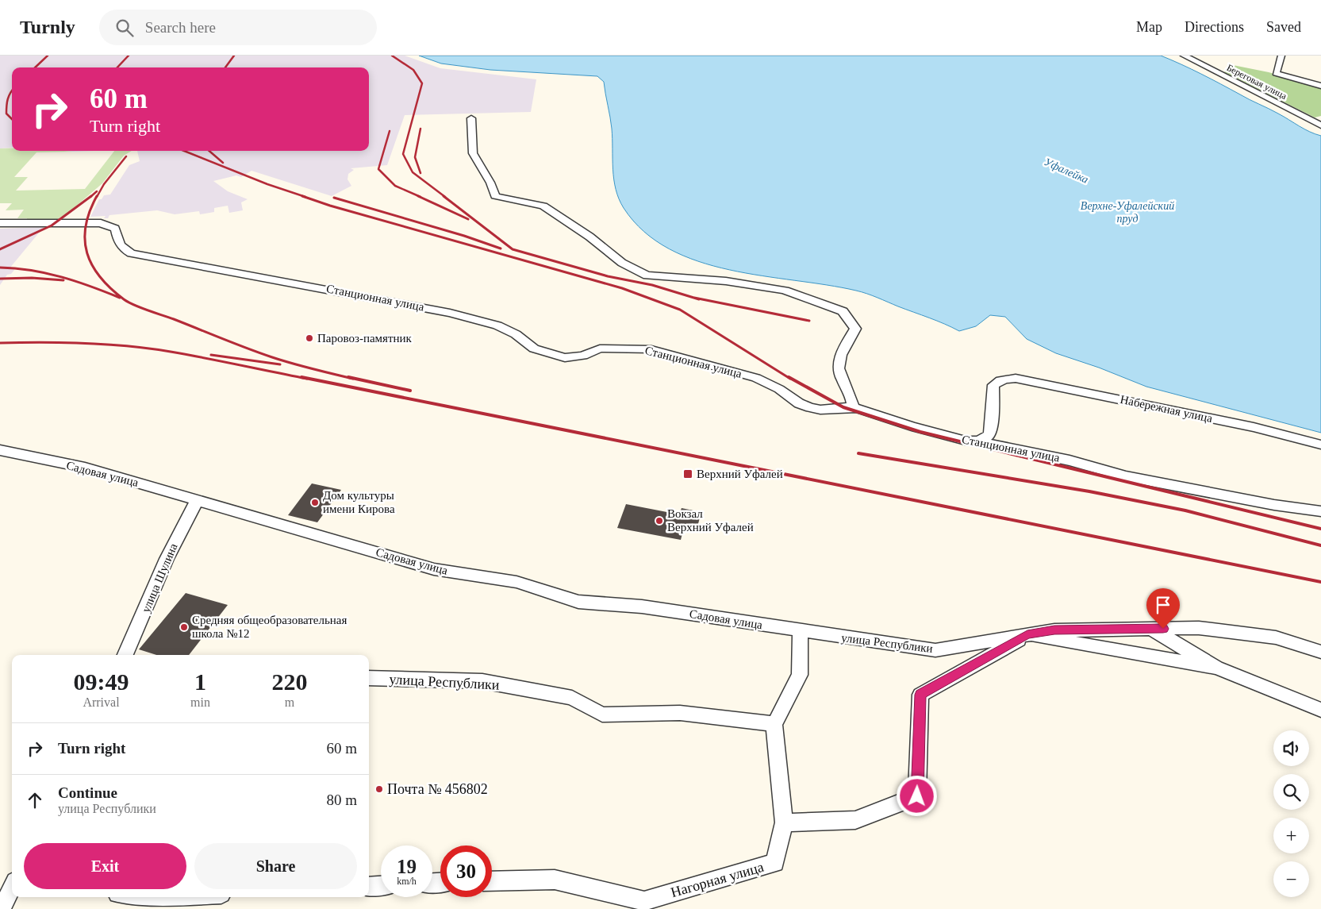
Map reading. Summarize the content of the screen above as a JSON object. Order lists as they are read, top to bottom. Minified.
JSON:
{"streets":{"street":["Береговая улица","Станционная улица","Набережная улица","Садовая улица","улица Шулина","улица Республики","Нагорная улица"]},"crossings":[["Станционная улица","Набережная улица"],["Садовая улица","улица Шулина"],["Садовая улица","улица Республики"]],"water":["Уфалейка","Верхне-Уфалейский пруд"],"places":{"other":["Паровоз-памятник","Дом культуры имени Кирова","Вокзал Верхний Уфалей","Средняя общеобразовательная школа №12","Почта № 456802"],"transit":["Верхний Уфалей"]},"page":{"header":"Turnly","search":"Search here","nav":["Map","Directions","Saved"],"turn":["60 m","Turn right"],"eta":["09:49","Arrival","1","min","220","m"],"list":[{"name":"Turn right","value":"60 m"},{"name":"Continue","note":"улица Республики","value":"80 m"}],"map_buttons":["+","−"],"buttons":["Exit","Share"],"speed":"19 km/h","limit":"30"}}
